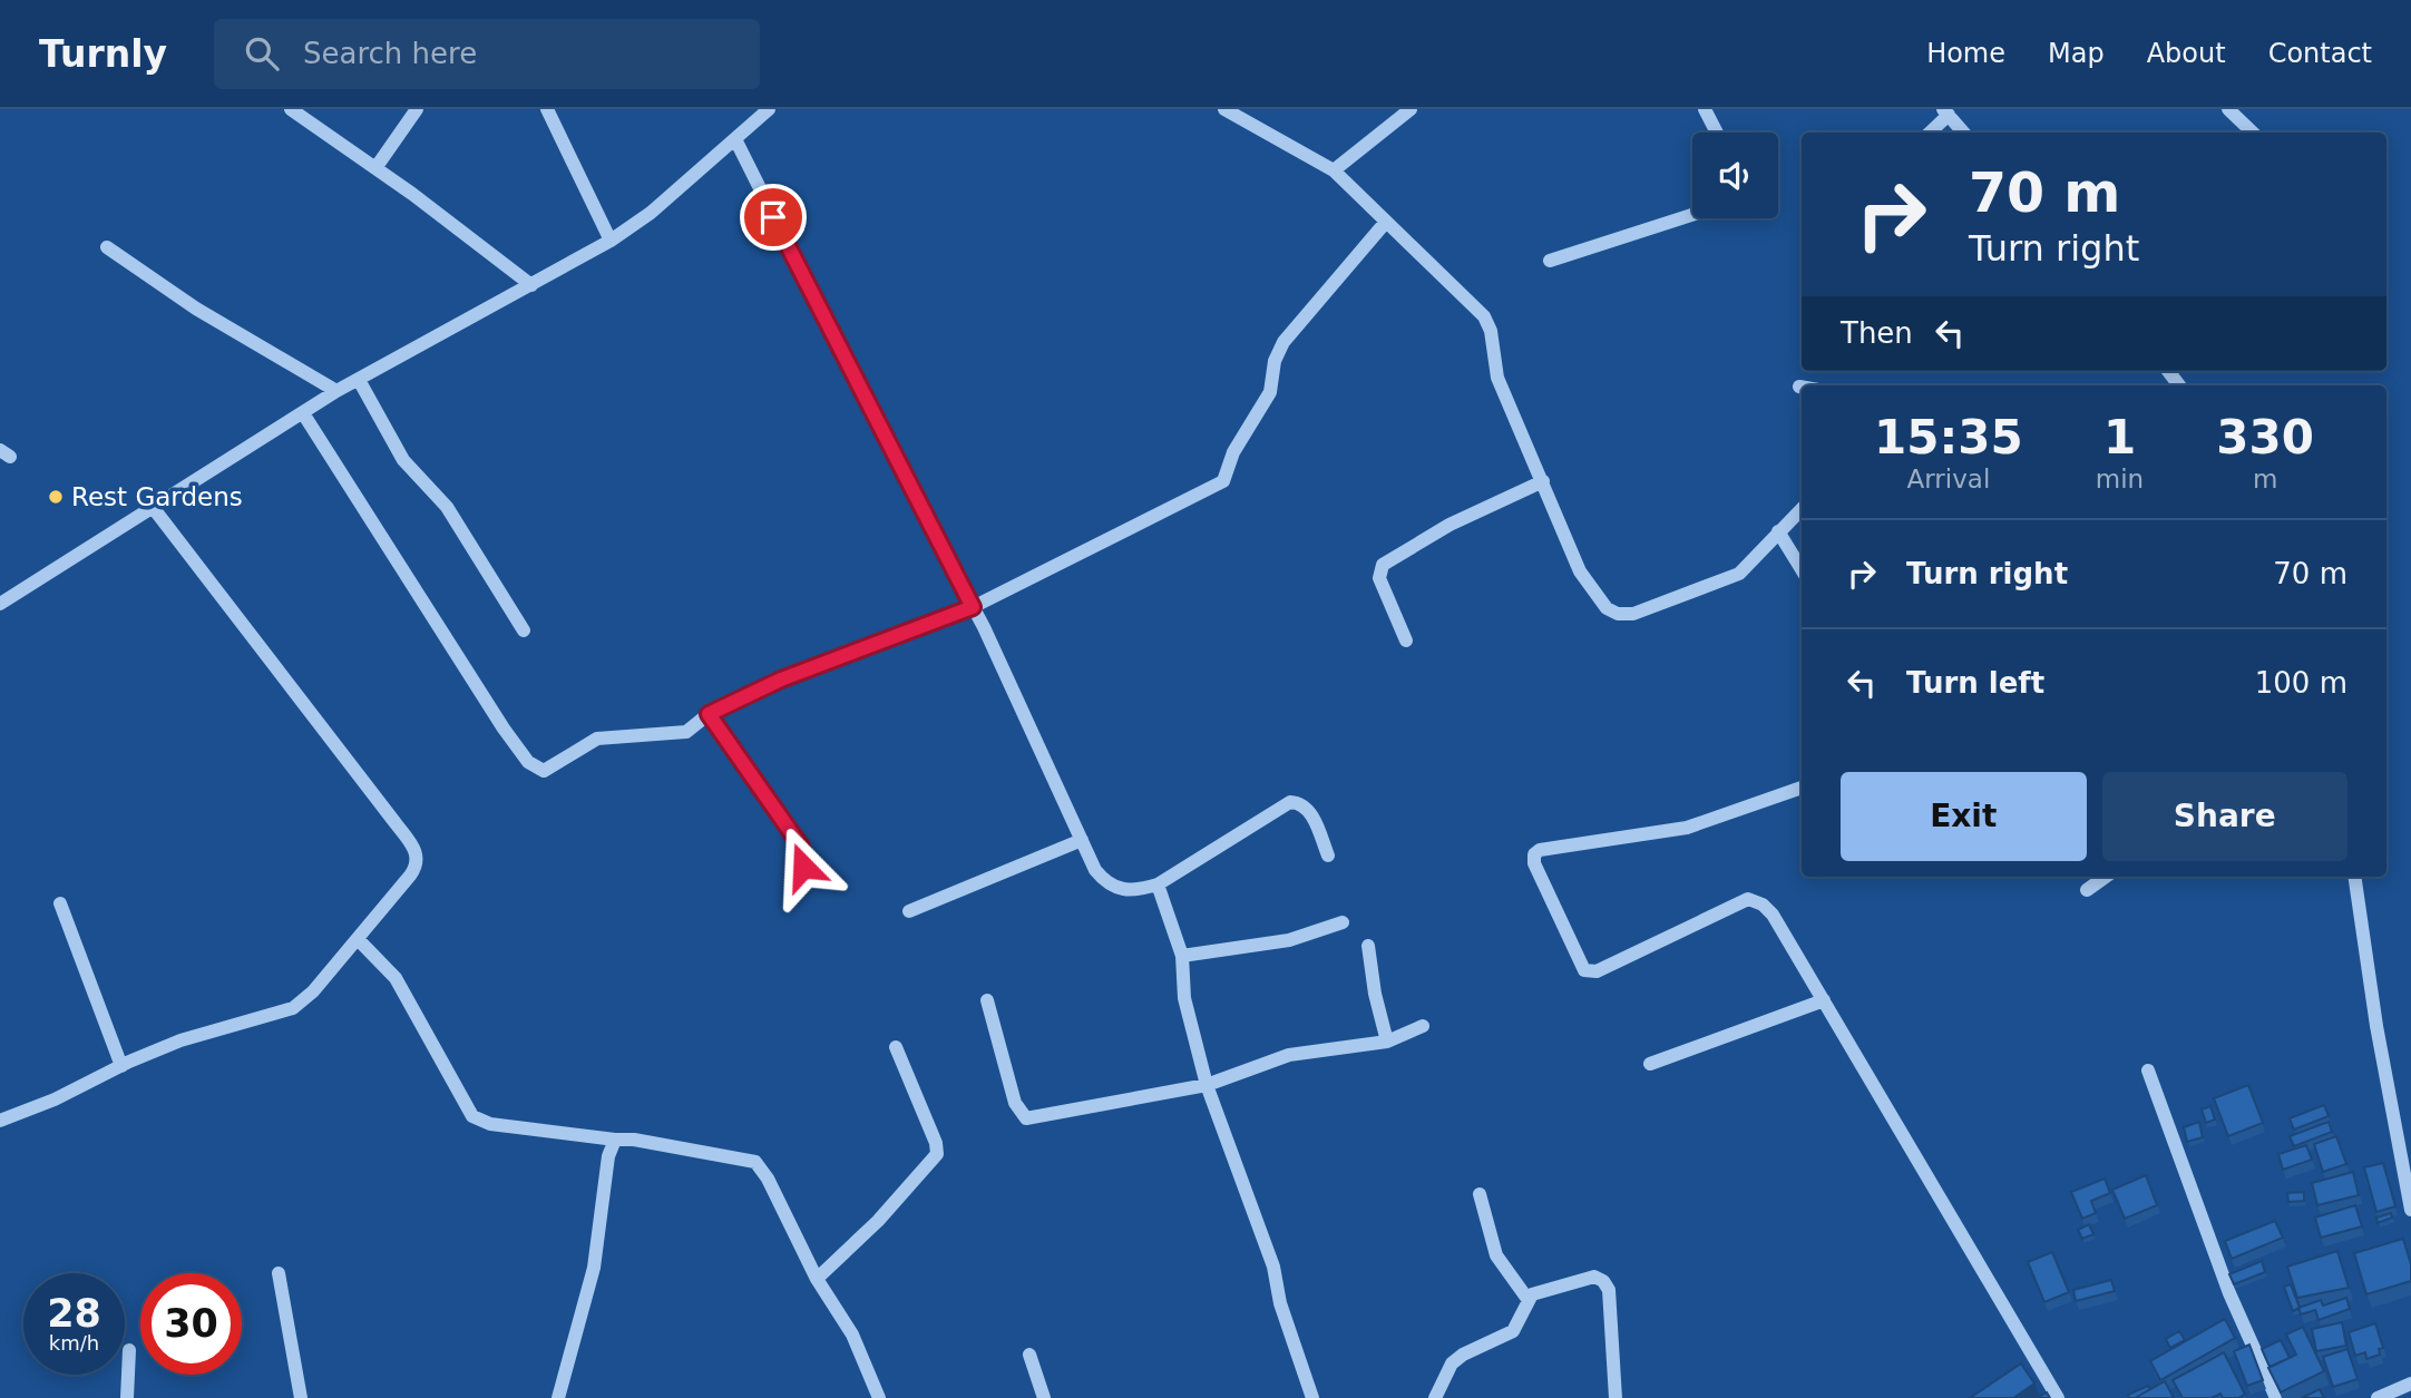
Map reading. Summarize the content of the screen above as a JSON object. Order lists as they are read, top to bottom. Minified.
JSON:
{"places":["Rest Gardens"],"page":{"header":"Turnly","search":"Search here","nav":["Home","Map","About","Contact"],"turn":["70 m","Turn right"],"then":"Then","eta":["15:35","Arrival","1","min","330","m"],"list":[{"name":"Turn right","value":"70 m"},{"name":"Turn left","value":"100 m"}],"buttons":["Exit","Share"],"speed":"28 km/h","limit":"30"}}
